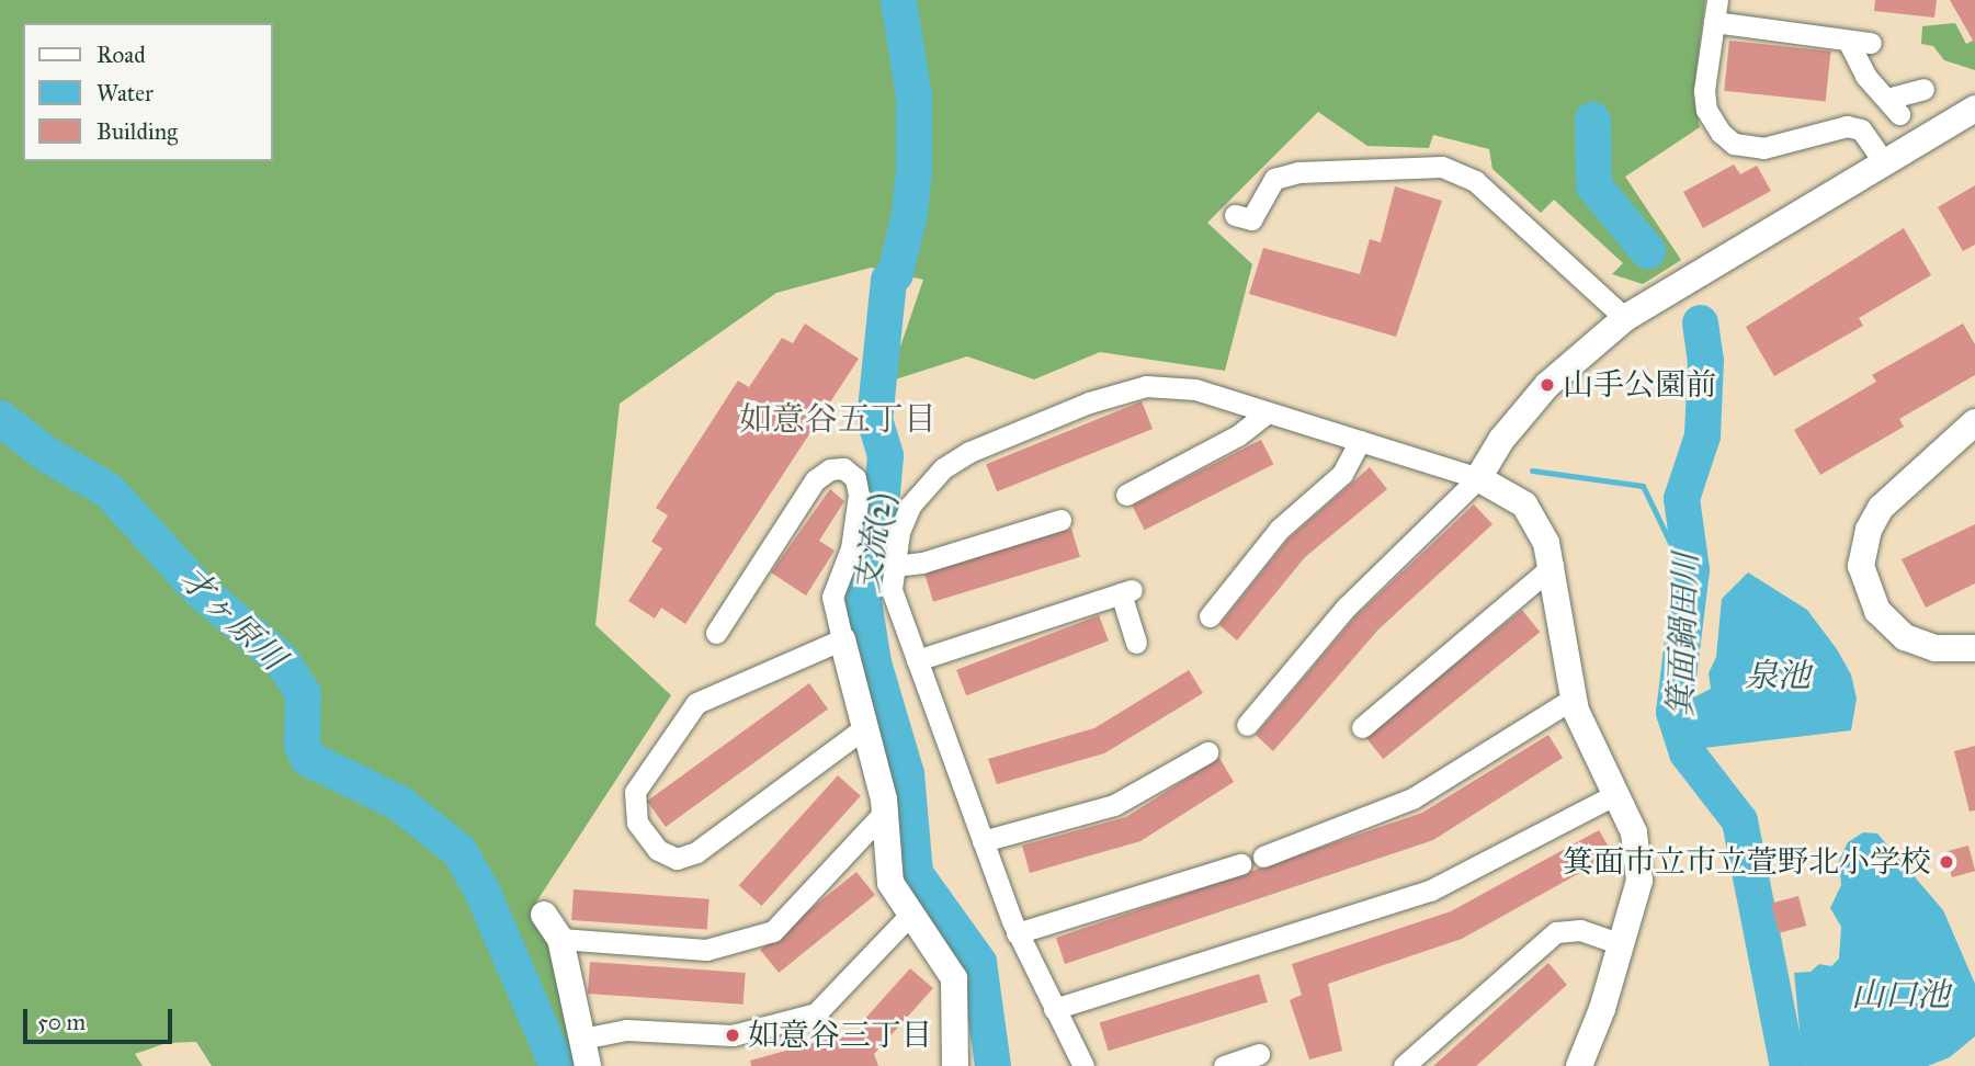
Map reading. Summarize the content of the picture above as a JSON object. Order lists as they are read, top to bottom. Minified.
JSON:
{"districts":["如意谷五丁目"],"water":["支流(2)","才ヶ原川","箕面鍋田川","泉池","山口池"],"places":["山手公園前","箕面市立市立萱野北小学校","如意谷三丁目"],"legend":["Road","Water","Building"],"scale_bar":"50 m"}
